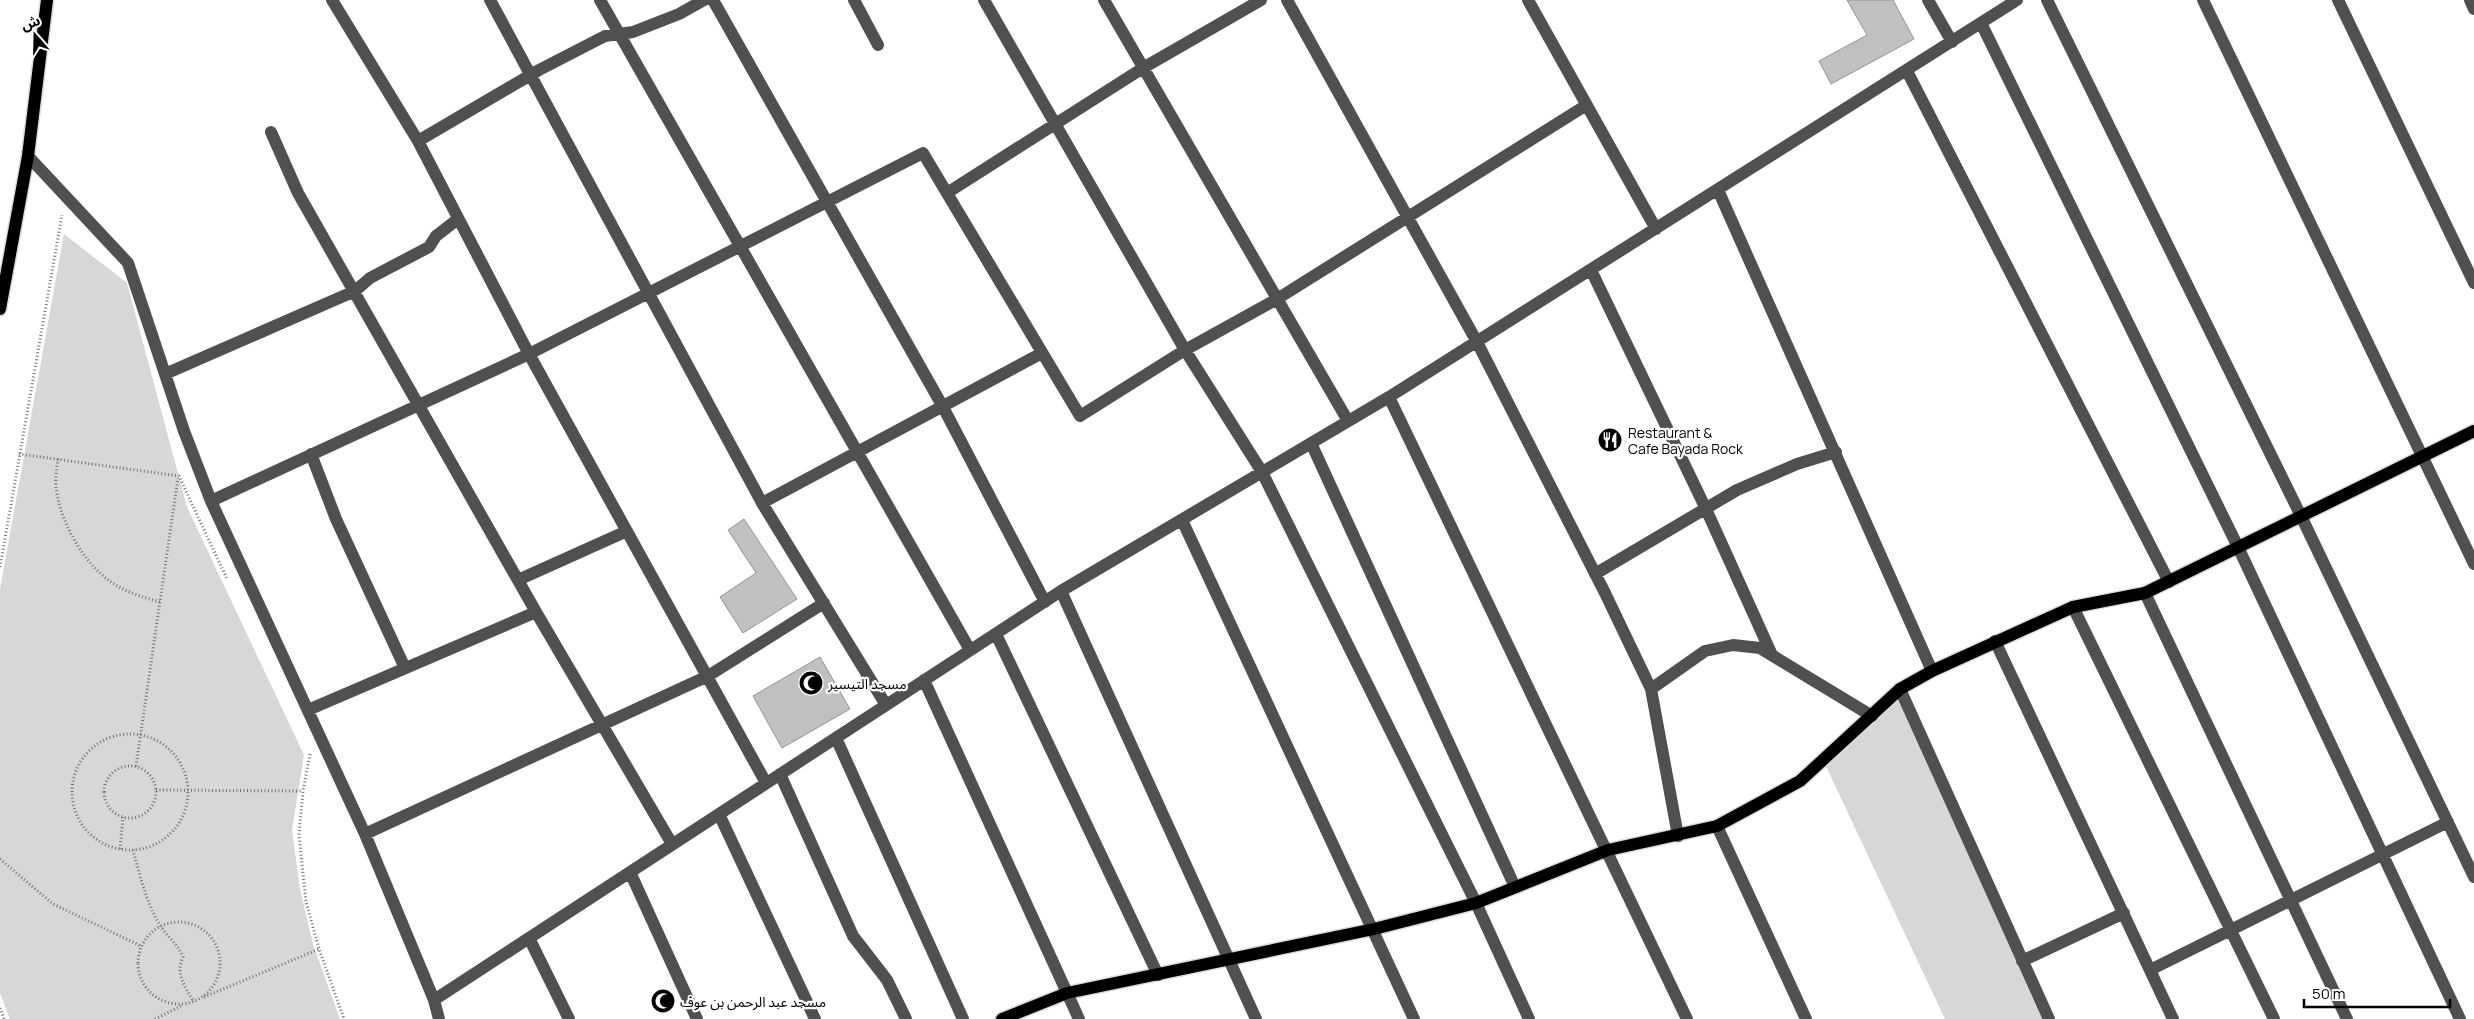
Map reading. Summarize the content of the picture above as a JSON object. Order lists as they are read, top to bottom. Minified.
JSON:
{"places":{"restaurant":["Restaurant & Cafe Bayada Rock"],"mosque":["مسجد التيسير","مسجد عبد الرحمن بن عوف"]},"scale_bar":"50 m","north":"top"}
